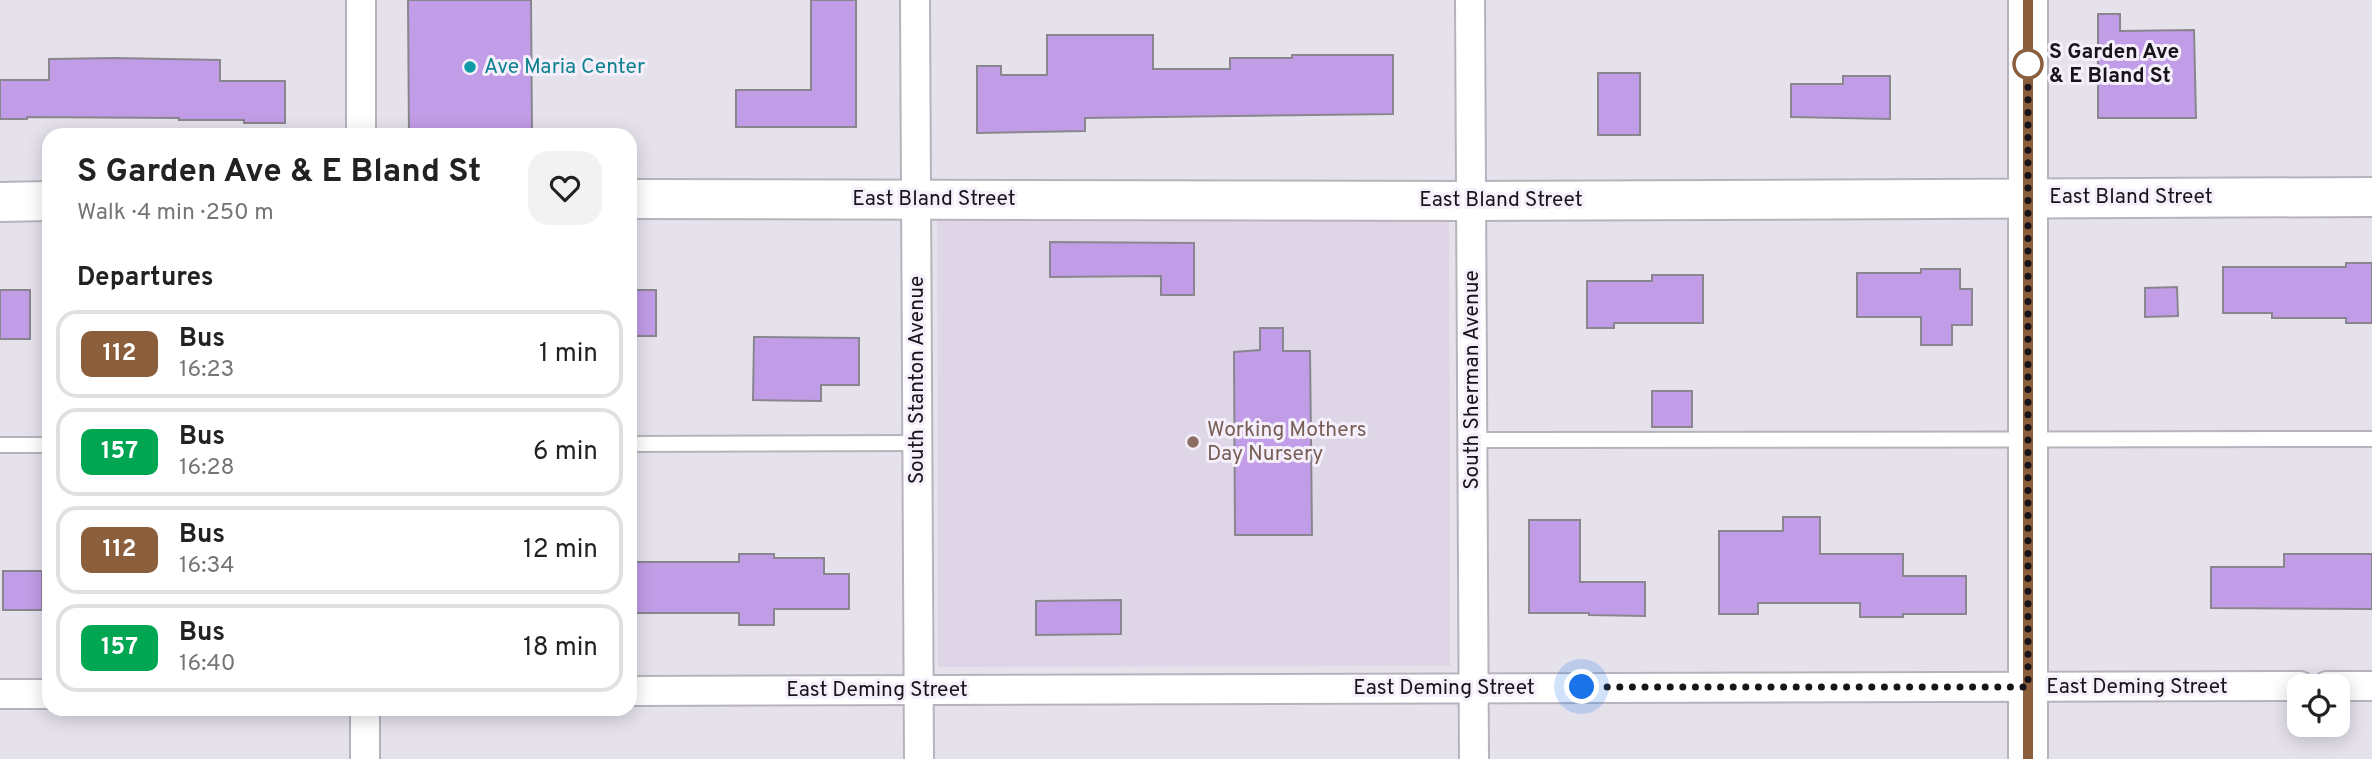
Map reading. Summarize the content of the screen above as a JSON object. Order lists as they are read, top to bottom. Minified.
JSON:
{"streets":{"street":["East Bland Street","South Stanton Avenue","South Sherman Avenue","East Deming Street"]},"crossings":[["East Bland Street","South Stanton Avenue"],["East Bland Street","South Sherman Avenue"],["South Stanton Avenue","East Deming Street"],["South Sherman Avenue","East Deming Street"]],"places":["S Garden Ave & E Bland St","Ave Maria Center","Working Mothers Day Nursery"],"lines":["bus line 112"],"page":{"heading":[["S Garden Ave & E Bland St","Walk · 4 min · 250 m"],"Departures"],"list":[{"mark":"112","name":"Bus","note":"16:23","value":"1 min"},{"mark":"157","name":"Bus","note":"16:28","value":"6 min"},{"mark":"112","name":"Bus","note":"16:34","value":"12 min"},{"mark":"157","name":"Bus","note":"16:40","value":"18 min"}]}}
